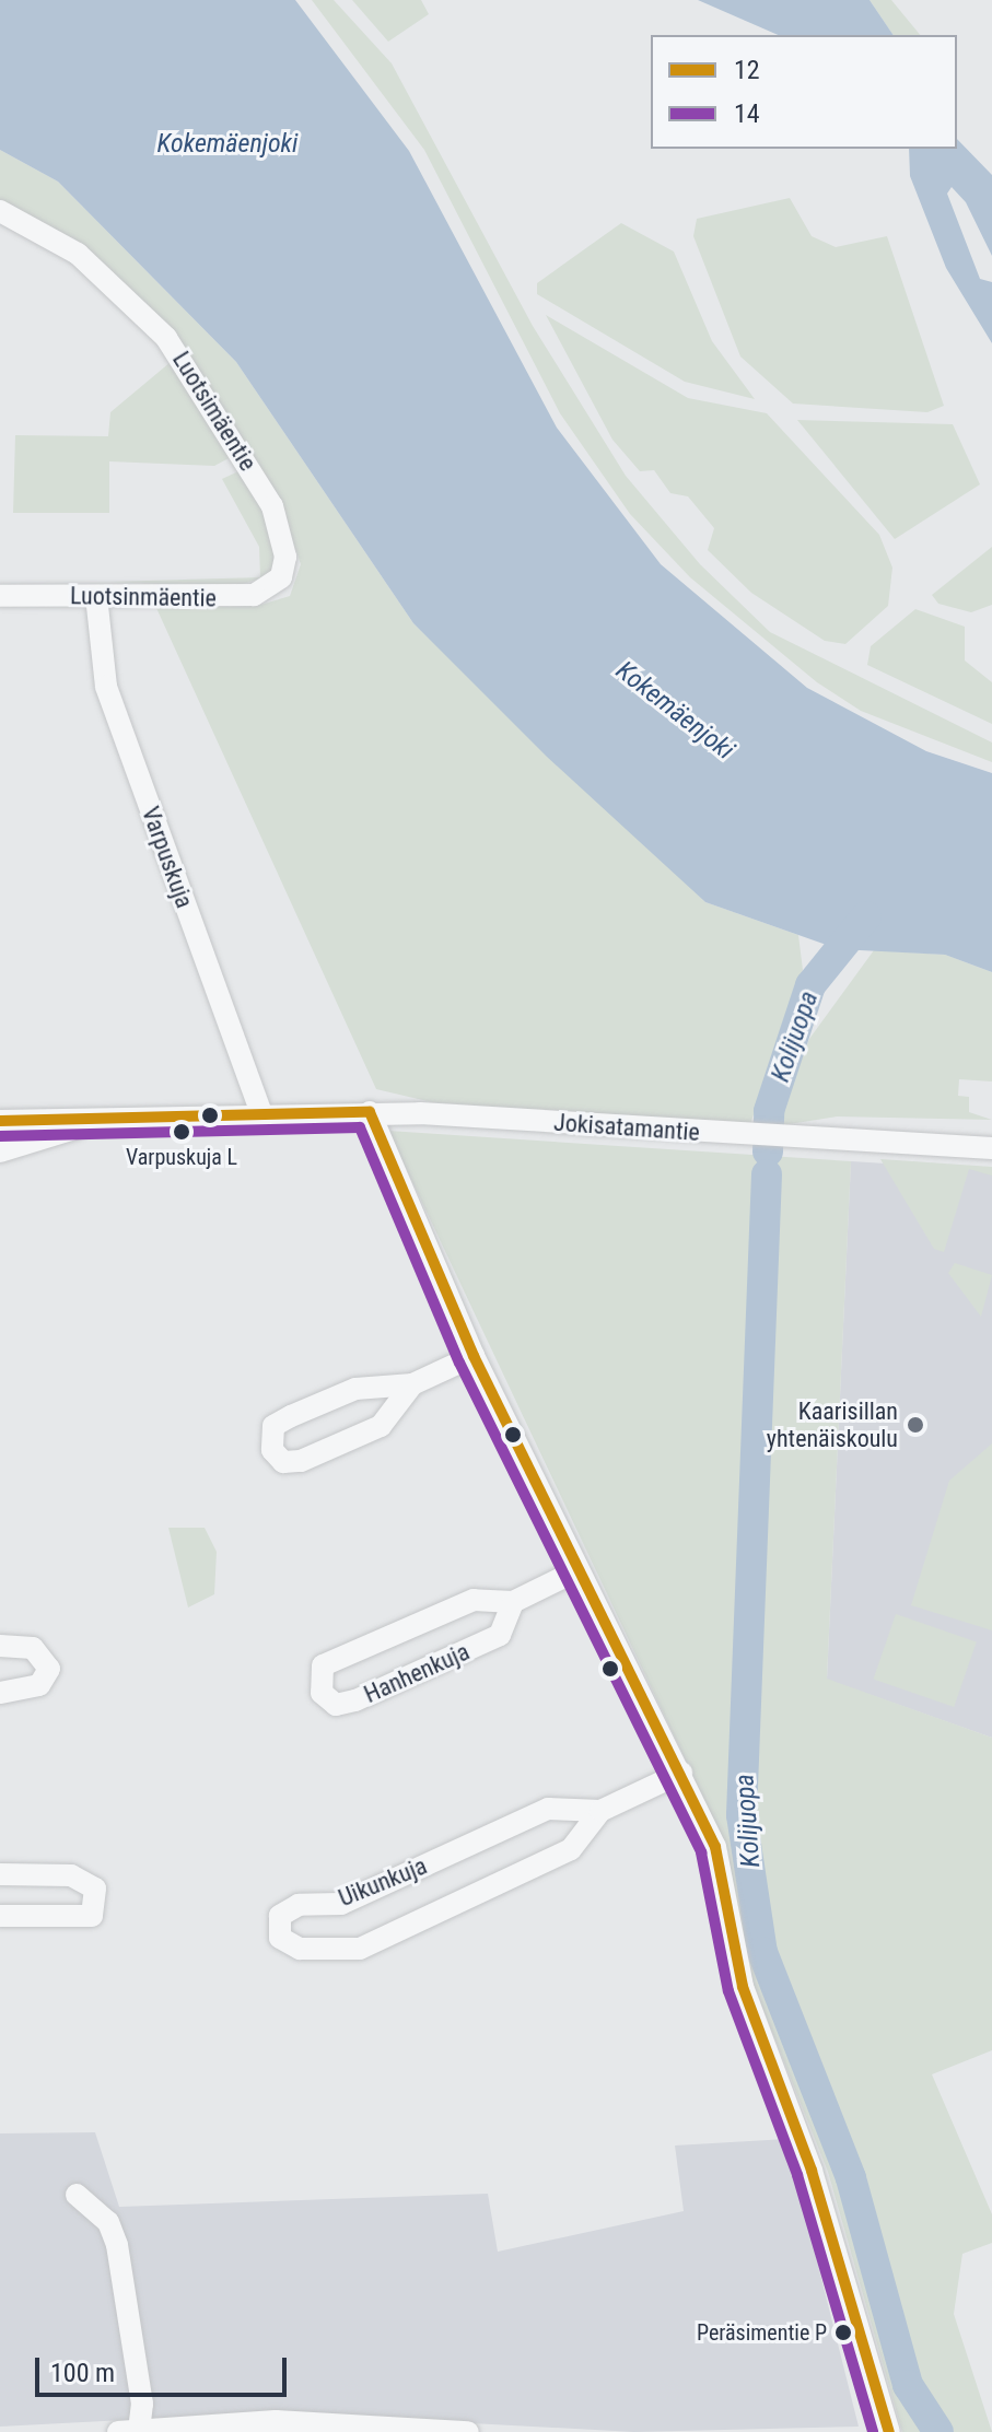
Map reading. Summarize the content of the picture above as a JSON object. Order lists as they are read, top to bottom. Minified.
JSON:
{"streets":{"street":["Luotsimäentie","Luotsinmäentie","Varpuskuja","Jokisatamantie","Hanhenkuja","Uikunkuja"]},"crossings":[["Luotsimäentie","Luotsinmäentie"],["Luotsinmäentie","Varpuskuja"],["Varpuskuja","Jokisatamantie"]],"water":["Kokemäenjoki","Kolijuopa"],"places":["Varpuskuja L","Kaarisillan yhtenäiskoulu","Peräsimentie P"],"lines":["transit line 12","transit line 14"],"legend":["12","14"],"scale_bar":"100 m"}
